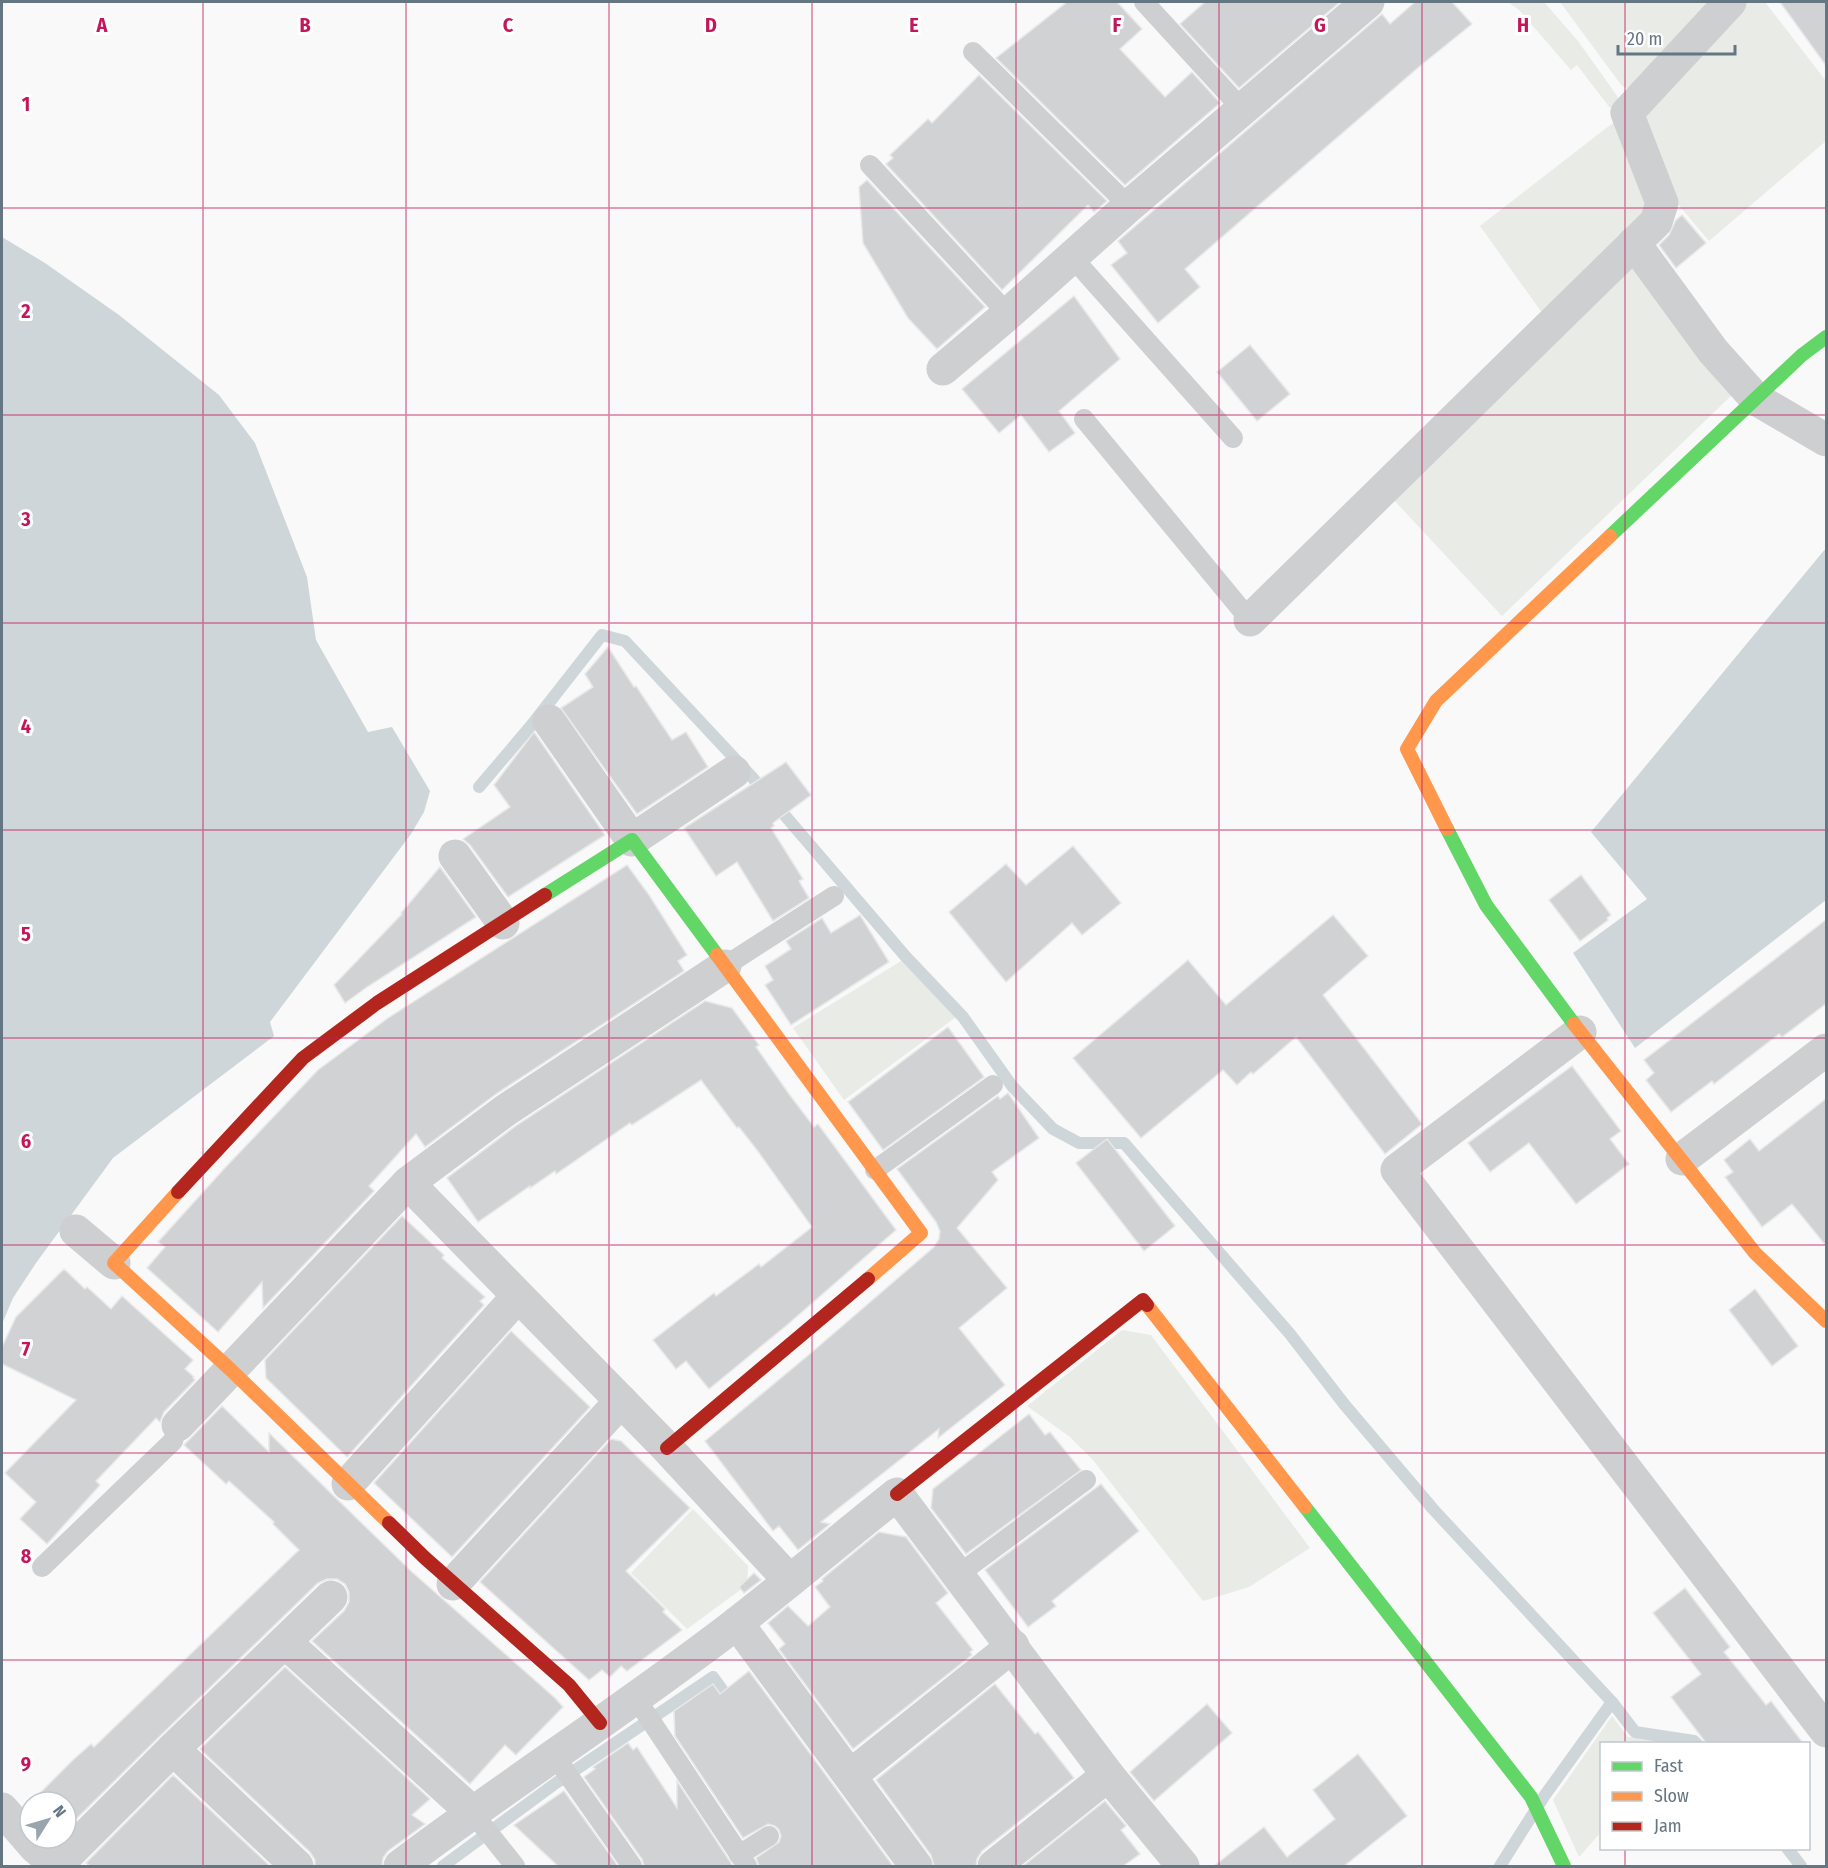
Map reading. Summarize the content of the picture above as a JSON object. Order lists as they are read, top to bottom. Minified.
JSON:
{"legend":["Fast","Slow","Jam"],"scale_bar":"20 m","north":"top right","grid":{"columns":["A","B","C","D","E","F","G","H"],"rows":["1","2","3","4","5","6","7","8","9"]}}
